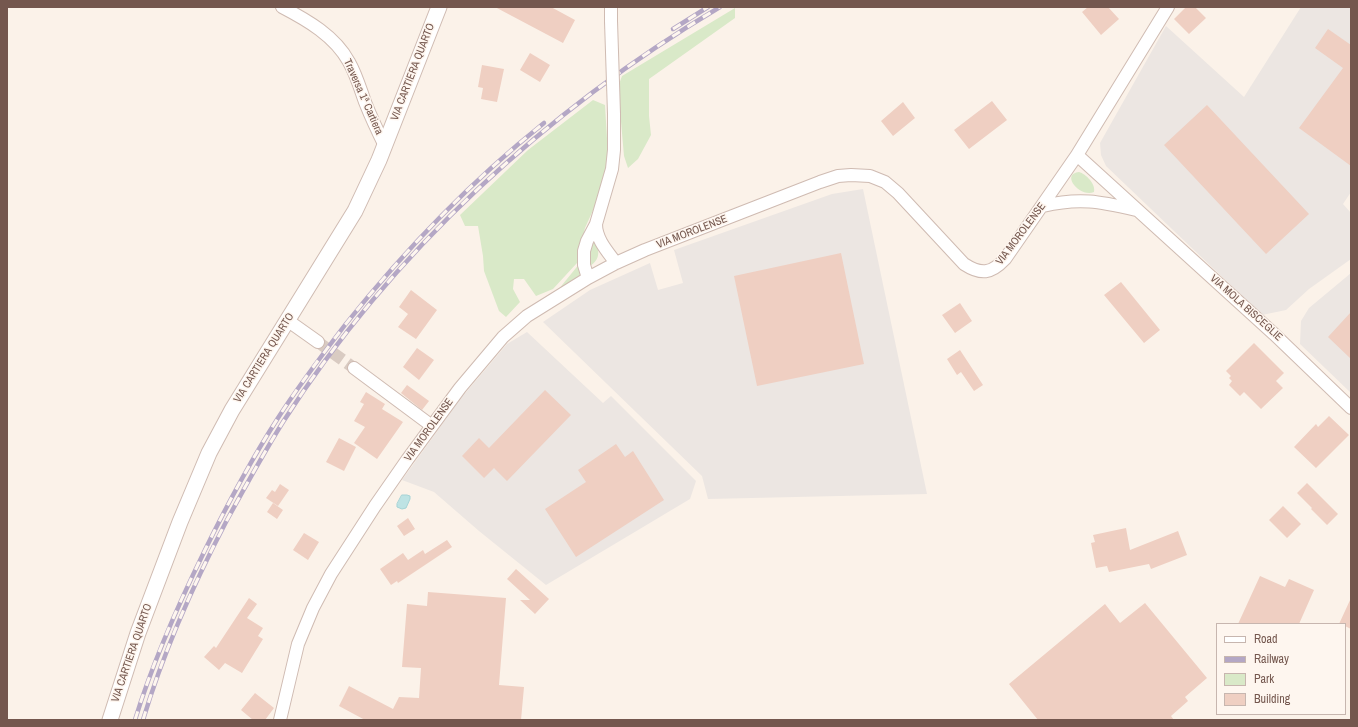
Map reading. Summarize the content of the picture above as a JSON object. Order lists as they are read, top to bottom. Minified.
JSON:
{"streets":{"street":["VIA CARTIERA QUARTO","Traversa 1ª Cartiera","VIA MOROLENSE","VIA MOLA BISCEGLIE"]},"crossings":[["VIA CARTIERA QUARTO","Traversa 1ª Cartiera"],["VIA MOROLENSE","VIA MOLA BISCEGLIE"]],"legend":["Road","Railway","Park","Building"]}
